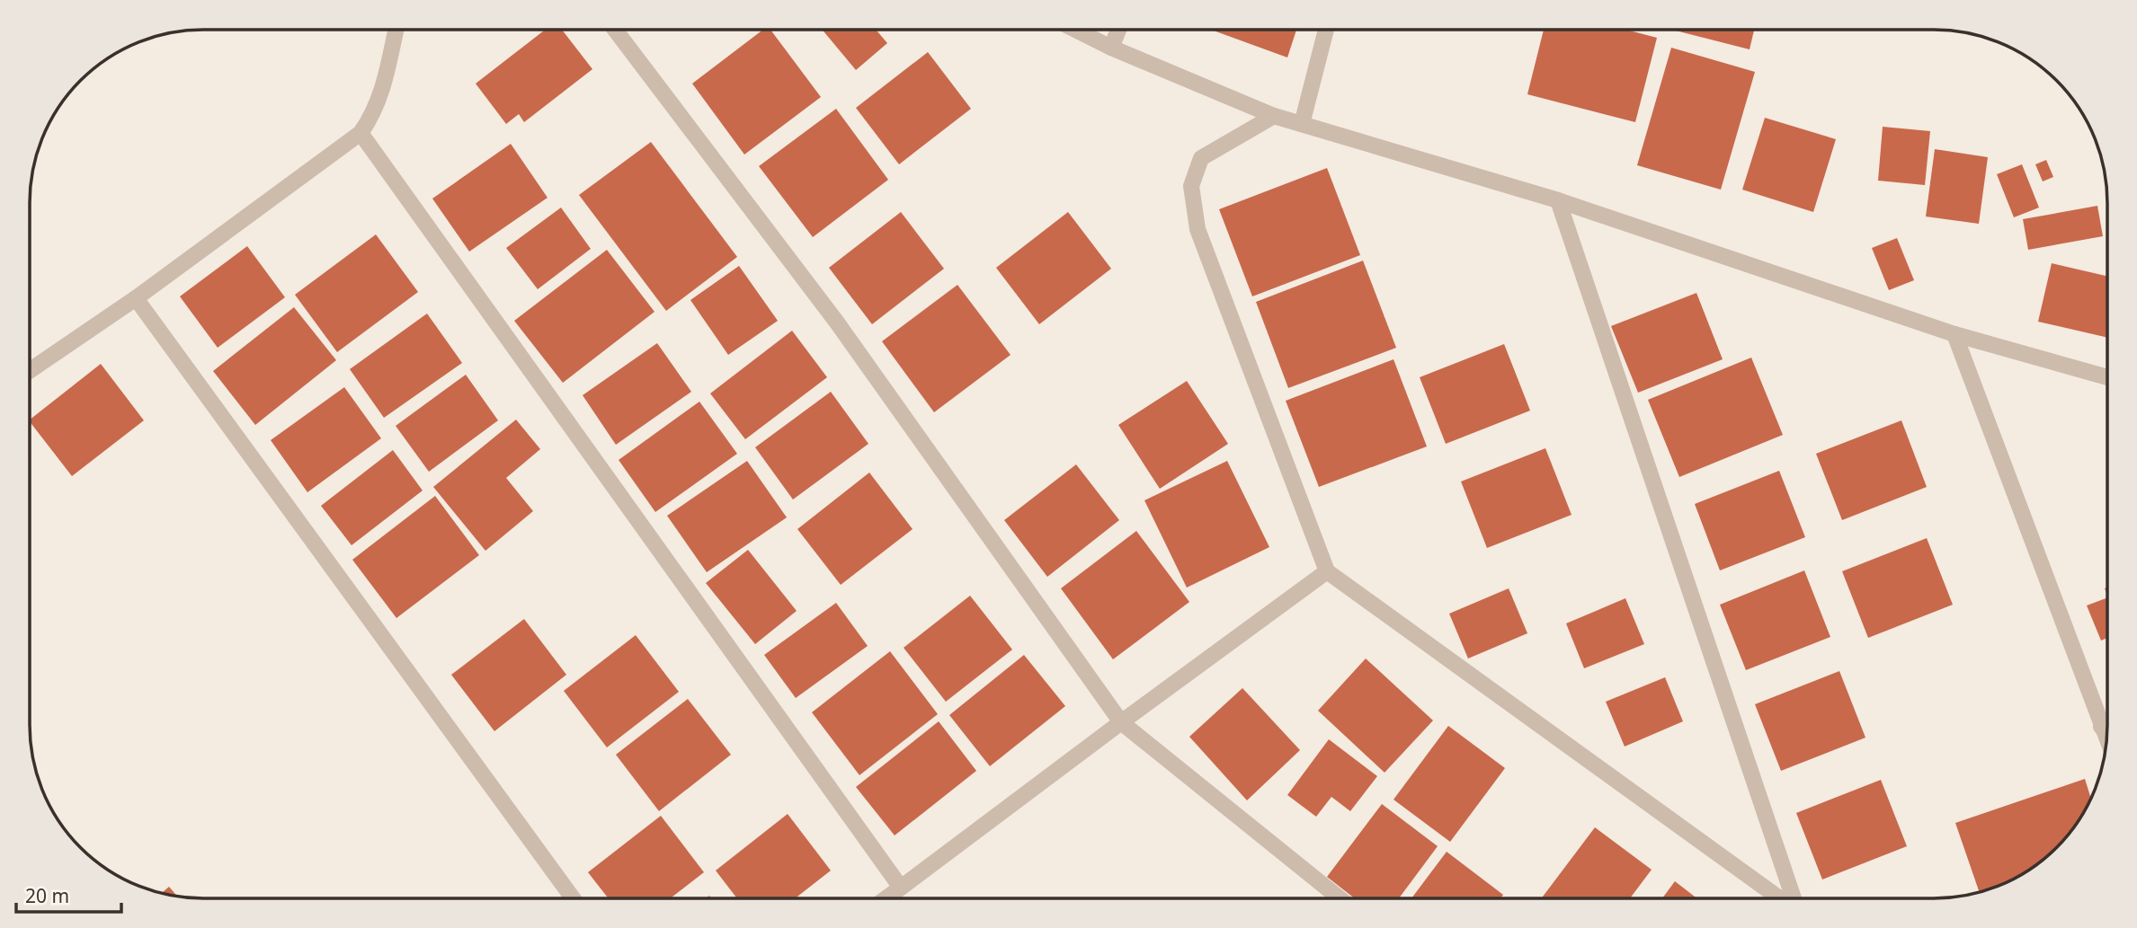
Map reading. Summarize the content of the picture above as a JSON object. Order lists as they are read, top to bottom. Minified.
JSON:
{"scale_bar":"20 m"}
